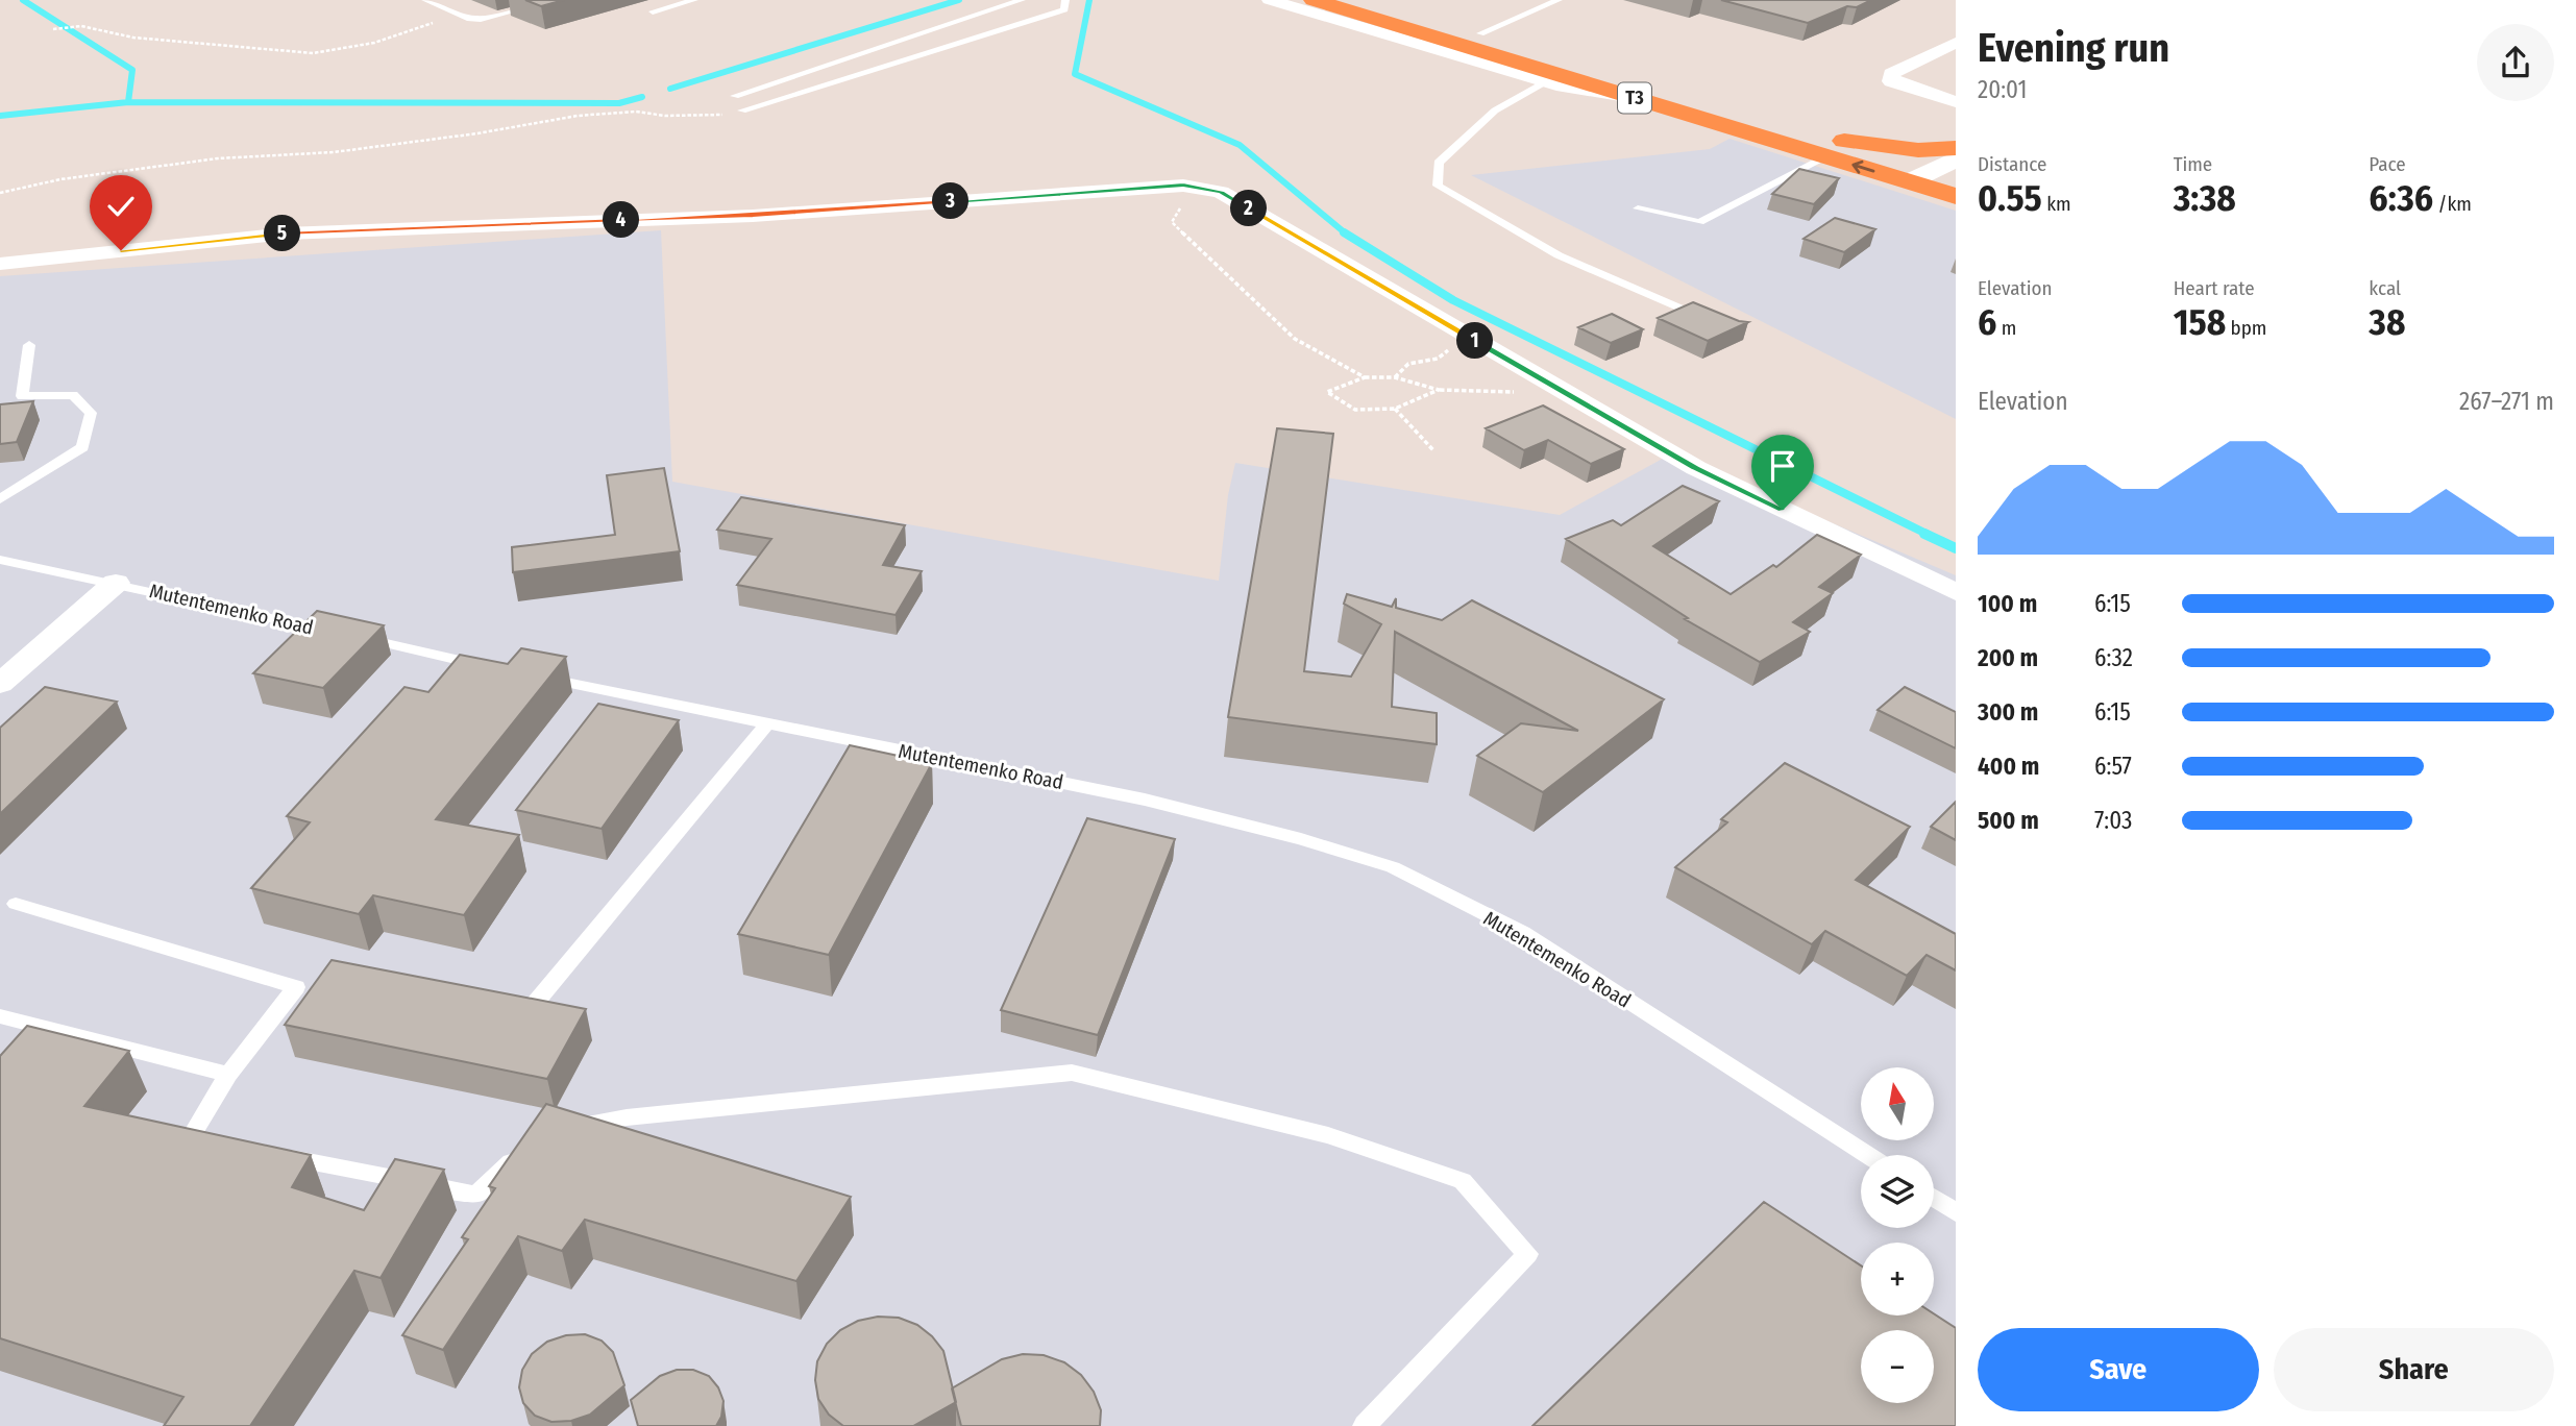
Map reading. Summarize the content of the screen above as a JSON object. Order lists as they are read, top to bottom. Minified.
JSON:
{"streets":{"highway":["T3"],"lane":["Mutentemenko Road"]},"north":"top","page":{"heading":["Evening run","20:01"],"stats":[["Distance","0.55 km"],["Time","3:38"],["Pace","6:36 /km"],["Elevation","6 m"],["Heart rate","158 bpm"],["kcal","38"]],"pins":["3","2","4","5","1"],"chart":["Elevation","267–271 m"],"list":[{"name":"100 m","note":"6:15"},{"name":"200 m","note":"6:32"},{"name":"300 m","note":"6:15"},{"name":"400 m","note":"6:57"},{"name":"500 m","note":"7:03"}],"map_buttons":["+","−"],"buttons":["Save","Share"]}}
